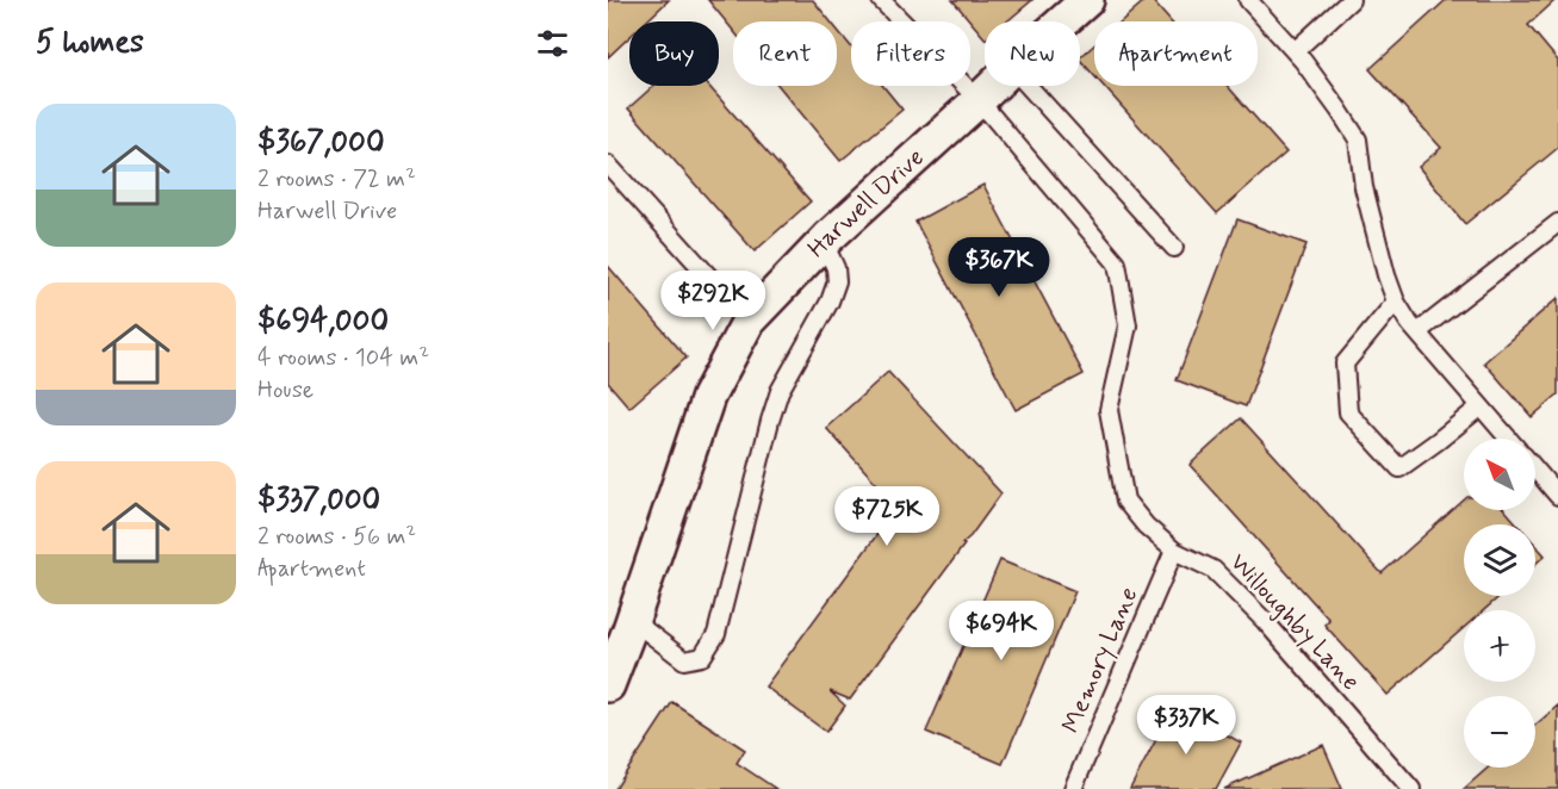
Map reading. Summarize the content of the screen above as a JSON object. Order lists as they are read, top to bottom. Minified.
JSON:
{"streets":{"street":["Harwell Drive"],"lane":["Willoughby Lane","Memory Lane"]},"crossings":[["Harwell Drive","Willoughby Lane"],["Willoughby Lane","Memory Lane"]],"north":"top left","page":{"heading":"5 homes","chip":["Buy","Rent","Filters","New","Apartment"],"list":[{"name":"$367,000","note":"2 rooms · 72 m² · Harwell Drive"},{"name":"$694,000","note":"4 rooms · 104 m² · House"},{"name":"$337,000","note":"2 rooms · 56 m² · Apartment"}],"price":["$367K","$292K","$725K","$694K","$337K"],"map_buttons":["+","−"]}}
